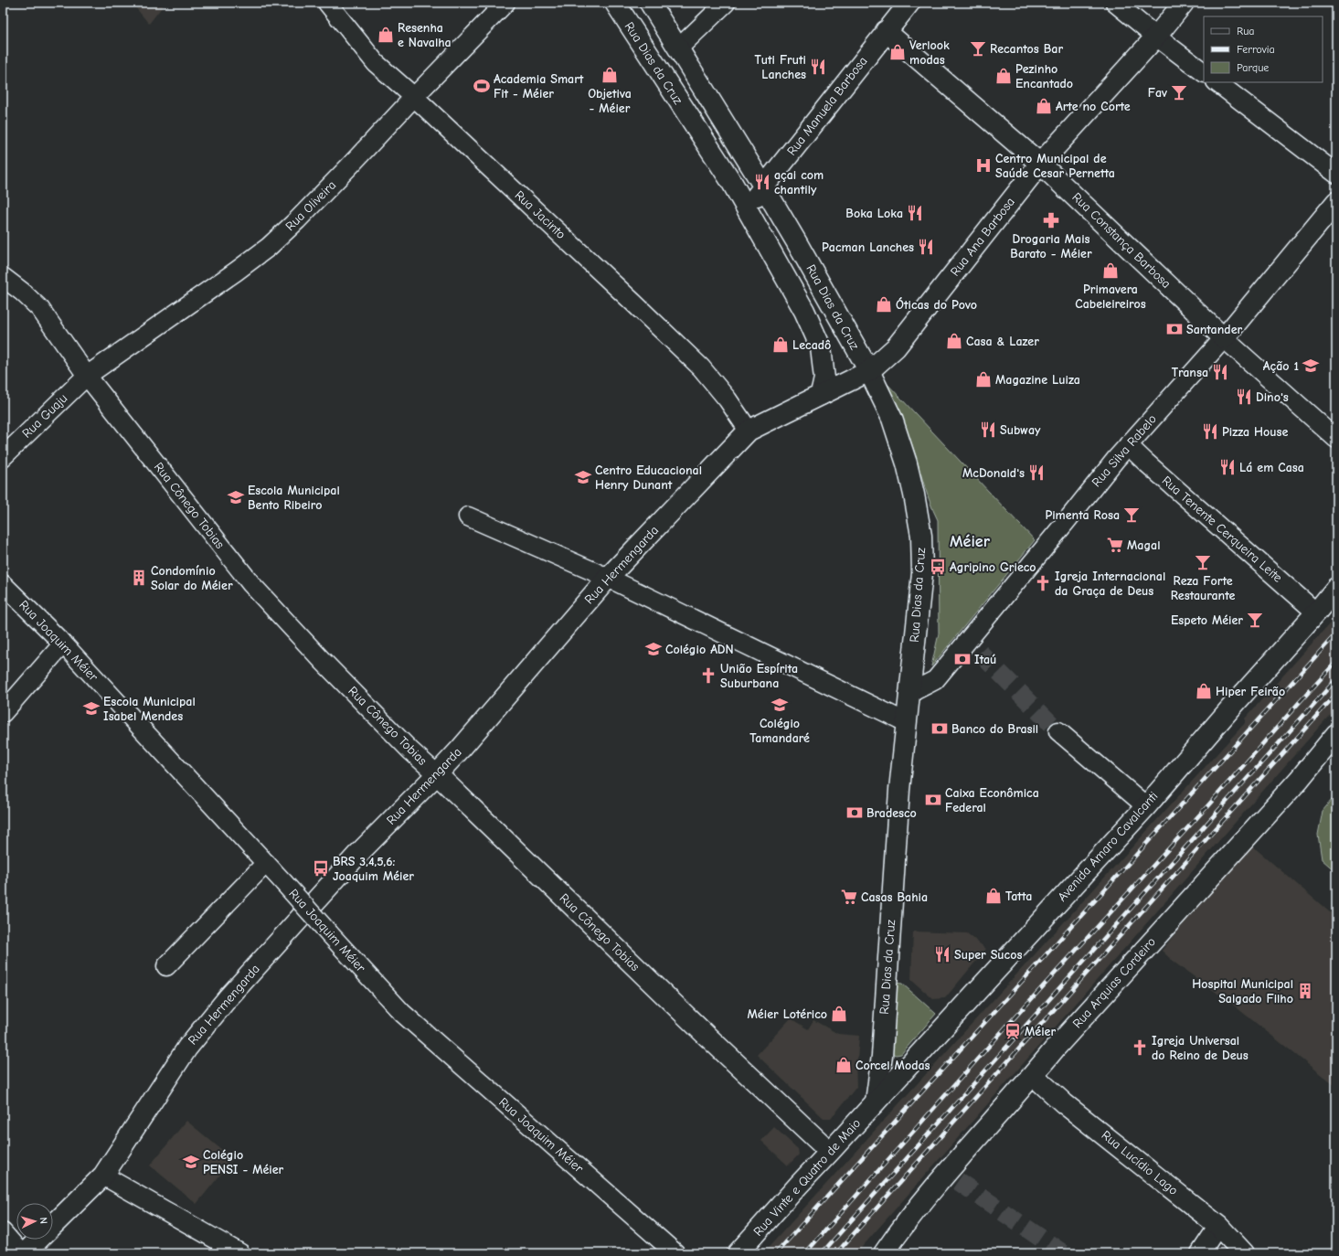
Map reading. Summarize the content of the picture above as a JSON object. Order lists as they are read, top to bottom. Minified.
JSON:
{"streets":{"main road":["Rua Dias da Cruz","Rua Manuela Barbosa","Rua Ana Barbosa","Rua Constança Barbosa","Rua Silva Rabelo","Rua Cônego Tobias","Rua Hermengarda","Avenida Amaro Cavalcanti","Rua Arquias Cordeiro","Rua Lucídio Lago","Rua Vinte e Quatro de Maio"],"street":["Rua Oliveira","Rua Jacinto","Rua Guaju","Rua Tenente Cerqueira Leite","Rua Joaquim Méier"]},"crossings":[["Rua Dias da Cruz","Rua Manuela Barbosa"],["Rua Dias da Cruz","Rua Ana Barbosa"],["Rua Dias da Cruz","Rua Silva Rabelo"],["Rua Dias da Cruz","Rua Hermengarda"],["Rua Dias da Cruz","Avenida Amaro Cavalcanti"],["Rua Dias da Cruz","Rua Vinte e Quatro de Maio"],["Rua Manuela Barbosa","Rua Constança Barbosa"],["Rua Oliveira","Rua Jacinto"],["Rua Oliveira","Rua Guaju"],["Rua Oliveira","Rua Cônego Tobias"],["Rua Jacinto","Rua Hermengarda"],["Rua Ana Barbosa","Rua Constança Barbosa"],["Rua Ana Barbosa","Rua Hermengarda"],["Rua Constança Barbosa","Rua Silva Rabelo"],["Rua Guaju","Rua Cônego Tobias"],["Rua Silva Rabelo","Rua Tenente Cerqueira Leite"],["Rua Cônego Tobias","Rua Hermengarda"],["Rua Cônego Tobias","Rua Vinte e Quatro de Maio"],["Rua Tenente Cerqueira Leite","Avenida Amaro Cavalcanti"],["Avenida Amaro Cavalcanti","Rua Vinte e Quatro de Maio"],["Rua Arquias Cordeiro","Rua Lucídio Lago"]],"districts":["Méier"],"places":{"shop":["Resenha e Navalha","Verlook modas","Objetiva - Méier","Pezinho Encantado","Arte no Corte","Primavera Cabeleireiros","Óticas do Povo","Casa & Lazer","Lecadô","Magazine Luiza","Hiper Feirão","Tatta","Méier Lotérico","Corcel Modas"],"bar":["Recantos Bar","Fav","Pimenta Rosa","Reza Forte Restaurante","Espeto Méier"],"restaurant":["Tuti Fruti Lanches","açai com chantily","Boka Loka","Pacman Lanches","Transa","Dino's","Subway","Pizza House","Lá em Casa","McDonald's","Super Sucos"],"sports":["Academia Smart Fit - Méier"],"hospital":["Centro Municipal de Saúde Cesar Pernetta"],"pharmacy":["Drogaria Mais Barato - Méier"],"bank":["Santander","Itaú","Banco do Brasil","Caixa Econômica Federal","Bradesco"],"school or university":["Ação 1","Centro Educacional Henry Dunant","Escola Municipal Bento Ribeiro","Colégio ADN","Colégio Tamandaré","Escola Municipal Isabel Mendes","Colégio PENSI - Méier"],"supermarket":["Magal","Casas Bahia"],"bus stop":["Agripino Grieco","BRS 3,4,5,6: Joaquim Méier"],"building":["Condomínio Solar do Méier","Hospital Municipal Salgado Filho"],"church":["Igreja Internacional da Graça de Deus","União Espírita Suburbana","Igreja Universal do Reino de Deus"],"station":["Méier"]},"legend":["Rua","Ferrovia","Parque"],"north":"right"}
